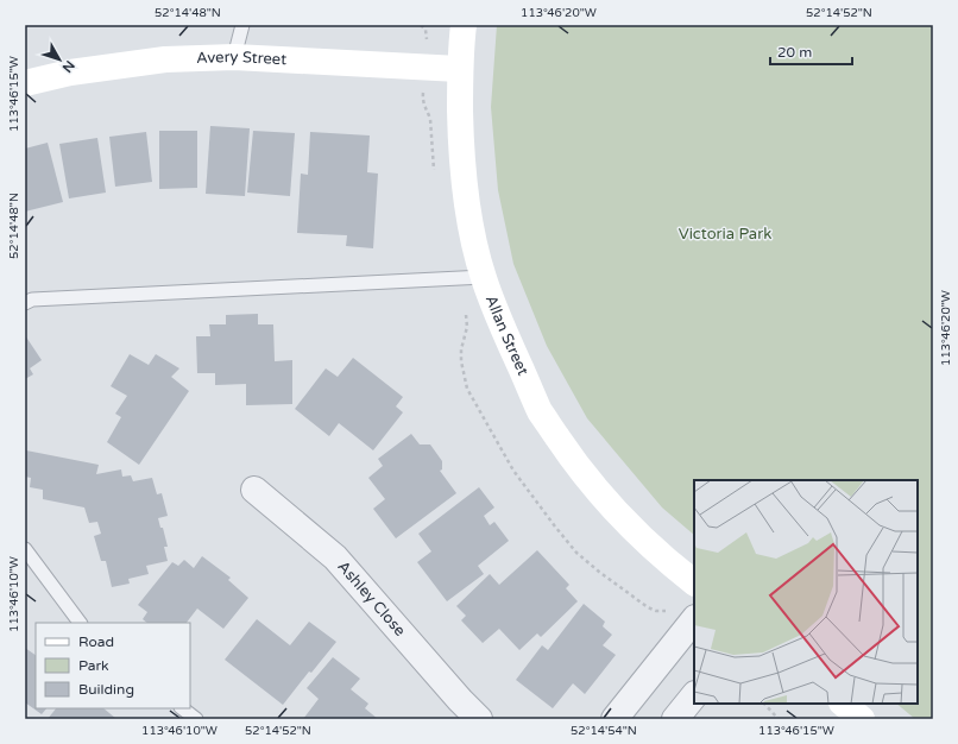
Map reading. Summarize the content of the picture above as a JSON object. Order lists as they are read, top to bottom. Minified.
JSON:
{"streets":{"street":["Avery Street","Allan Street","Ashley Close"]},"crossings":[["Avery Street","Allan Street"]],"parks":["Victoria Park"],"legend":["Road","Park","Building"],"scale_bar":"20 m","north":"bottom right","coordinates":["52°14'48\"N","113°46'20\"W","52°14'52\"N","113°46'15\"W","113°46'10\"W","52°14'54\"N"]}
